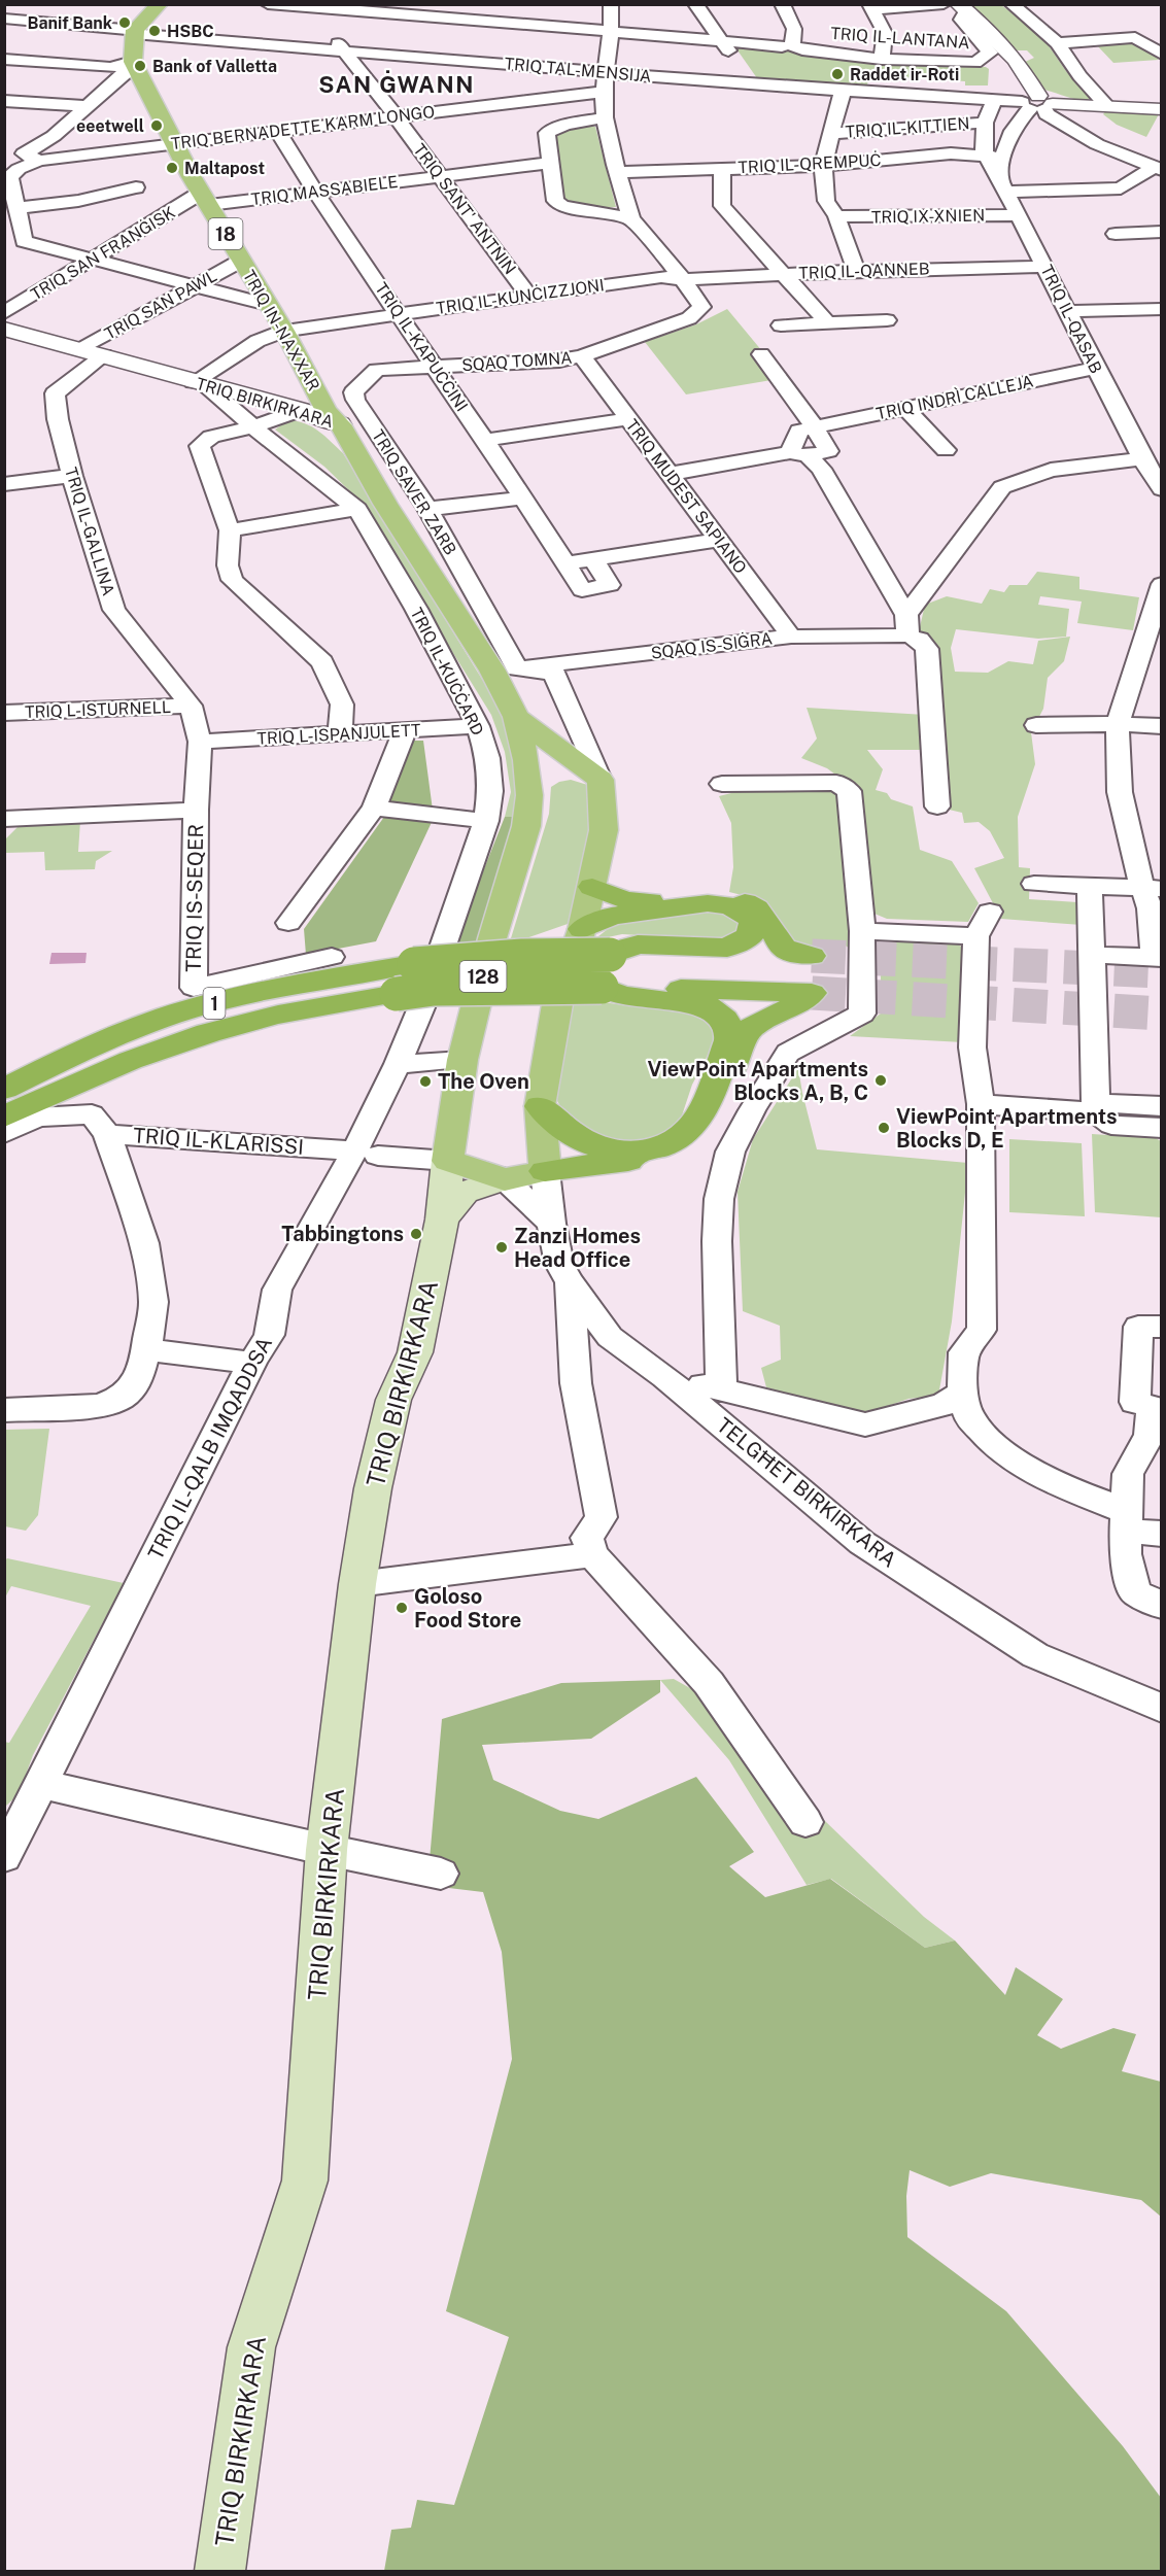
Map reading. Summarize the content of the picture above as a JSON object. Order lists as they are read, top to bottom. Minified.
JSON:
{"streets":{"highway":["1"],"main road":["18","TRIQ IN-NAXXAR","TRIQ BIRKIRKARA","128"],"street":["TRIQ IL-LANTANA","TRIQ TAL-MENSIJA","TRIQ BERNADETTE KARM LONGO","TRIQ IL-KITTIEN","TRIQ IL-QREMPUĊ","TRIQ MASSABIELE","TRIQ SANT' ANTNIN","TRIQ IX-XNIEN","TRIQ SAN FRANĠISK","TRIQ IL-QANNEB","TRIQ IL-KUNĊIZZJONI","TRIQ SAN PAWL","TRIQ IL-QASAB","TRIQ IL-KAPUĊĊINI","SQAQ TOMNA","TRIQ INDRÌ CALLEJA","TRIQ SAVER ZARB","TRIQ MUDEST SAPIANO","TRIQ IL-GALLINA","SQAQ IS-SIĠRA","TRIQ IL-KUĊĊARD","TRIQ L-ISTURNELL","TRIQ L-ISPANJULETT","TRIQ IS-SEQER","TRIQ IL-KLARISSI","TRIQ IL-QALB IMQADDSA","TELGĦET BIRKIRKARA"]},"crossings":[["TRIQ IL-LANTANA","TRIQ SANT' ANTNIN"],["TRIQ TAL-MENSIJA","TRIQ SANT' ANTNIN"],["TRIQ TAL-MENSIJA","TRIQ IN-NAXXAR"],["TRIQ BERNADETTE KARM LONGO","TRIQ SANT' ANTNIN"],["TRIQ BERNADETTE KARM LONGO","TRIQ IN-NAXXAR"],["TRIQ BERNADETTE KARM LONGO","TRIQ IL-KAPUĊĊINI"],["TRIQ MASSABIELE","TRIQ SANT' ANTNIN"],["TRIQ MASSABIELE","TRIQ SAN FRANĠISK"],["TRIQ MASSABIELE","TRIQ IN-NAXXAR"],["TRIQ MASSABIELE","TRIQ IL-KAPUĊĊINI"],["TRIQ SANT' ANTNIN","TRIQ IL-KUNĊIZZJONI"],["TRIQ IX-XNIEN","TRIQ IL-QASAB"],["TRIQ SAN FRANĠISK","TRIQ IN-NAXXAR"],["TRIQ IL-QANNEB","TRIQ IL-KUNĊIZZJONI"],["TRIQ IL-QANNEB","TRIQ IL-QASAB"],["TRIQ IL-QANNEB","SQAQ TOMNA"],["TRIQ IL-KUNĊIZZJONI","TRIQ IN-NAXXAR"],["TRIQ IL-KUNĊIZZJONI","TRIQ IL-KAPUĊĊINI"],["TRIQ IL-KUNĊIZZJONI","SQAQ TOMNA"],["TRIQ IL-KUNĊIZZJONI","TRIQ BIRKIRKARA"],["TRIQ IL-KUNĊIZZJONI","TRIQ IL-KUĊĊARD"],["TRIQ SAN PAWL","TRIQ IN-NAXXAR"],["TRIQ SAN PAWL","TRIQ BIRKIRKARA"],["TRIQ IL-QASAB","TRIQ INDRÌ CALLEJA"],["TRIQ IN-NAXXAR","TRIQ BIRKIRKARA"],["TRIQ IL-KAPUĊĊINI","SQAQ TOMNA"],["TRIQ IL-KAPUĊĊINI","TRIQ SAVER ZARB"],["SQAQ TOMNA","TRIQ SAVER ZARB"],["SQAQ TOMNA","TRIQ MUDEST SAPIANO"],["TRIQ BIRKIRKARA","TRIQ IL-GALLINA"],["TRIQ BIRKIRKARA","TRIQ IL-KUĊĊARD"],["TRIQ BIRKIRKARA","TRIQ IL-KLARISSI"],["TRIQ BIRKIRKARA","TELGĦET BIRKIRKARA"],["TRIQ SAVER ZARB","SQAQ IS-SIĠRA"],["TRIQ MUDEST SAPIANO","SQAQ IS-SIĠRA"],["TRIQ IL-GALLINA","TRIQ L-ISTURNELL"],["TRIQ IL-GALLINA","TRIQ L-ISPANJULETT"],["TRIQ IL-GALLINA","TRIQ IS-SEQER"],["TRIQ IL-KUĊĊARD","TRIQ L-ISPANJULETT"],["TRIQ IL-KUĊĊARD","TRIQ IL-QALB IMQADDSA"],["TRIQ L-ISPANJULETT","TRIQ IS-SEQER"],["TRIQ IL-KLARISSI","TRIQ IL-QALB IMQADDSA"]],"districts":["SAN ĠWANN"],"places":["Banif Bank","HSBC","Bank of Valletta","Raddet ir-Roti","eeetwell","Maltapost","ViewPoint Apartments Blocks A, B, C","The Oven","ViewPoint Apartments Blocks D, E","Tabbingtons","Zanzi Homes Head Office","Goloso Food Store"]}
